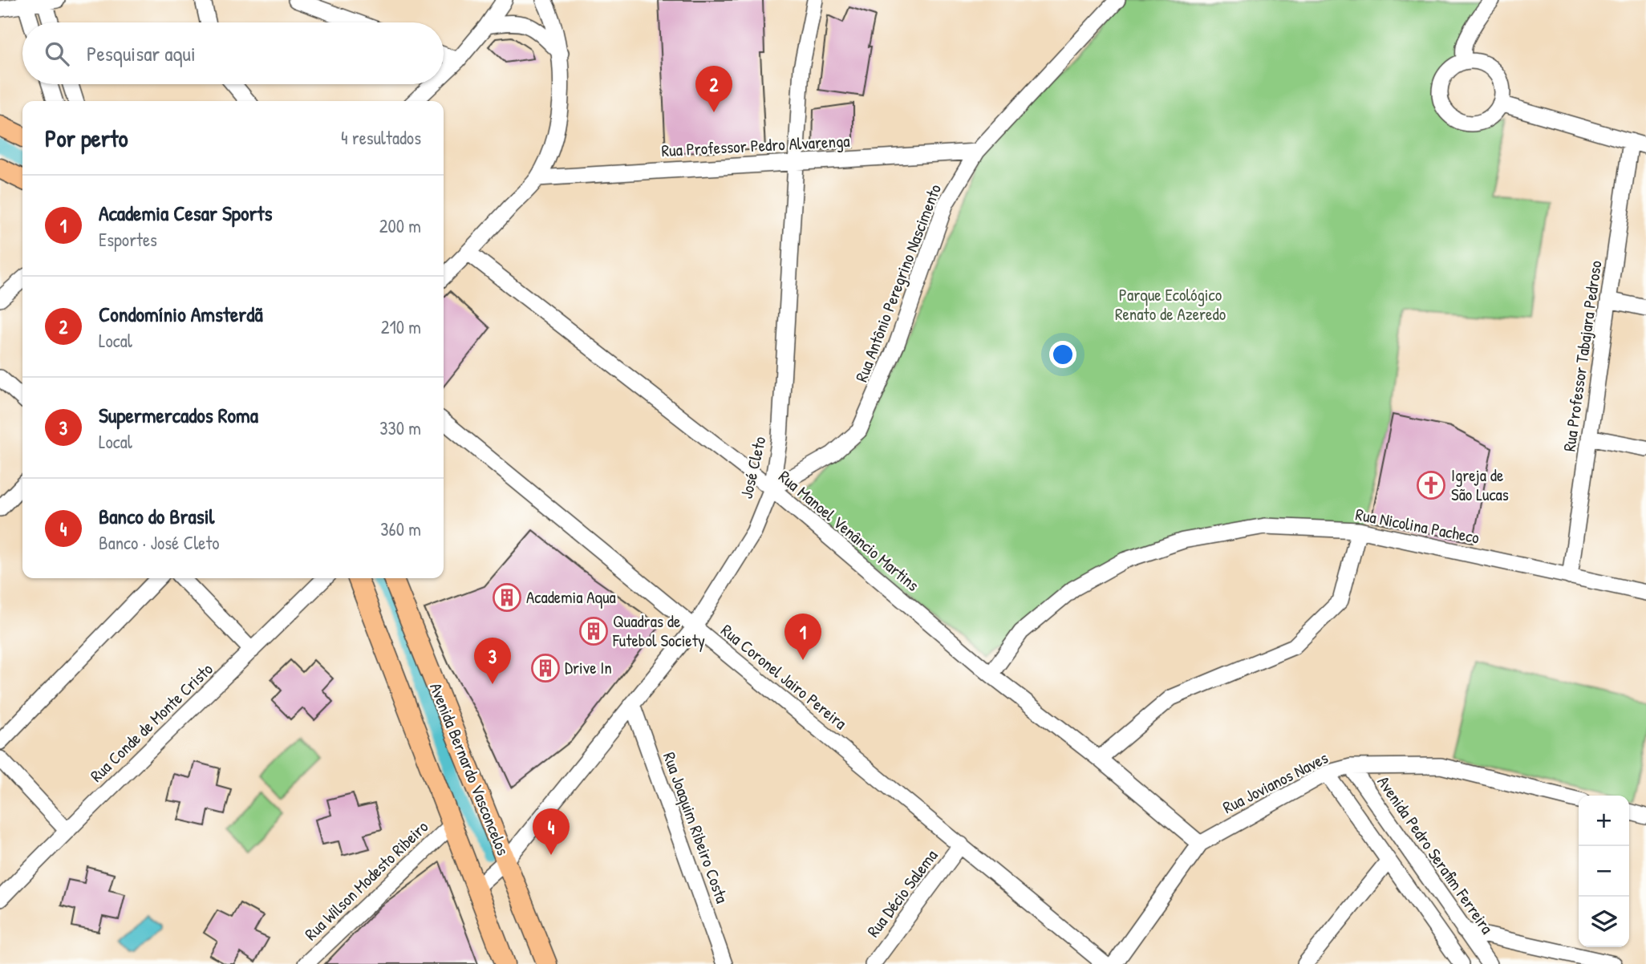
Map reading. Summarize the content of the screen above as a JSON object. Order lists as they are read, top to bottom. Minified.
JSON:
{"streets":{"main road":["Avenida Bernardo Vasconcelos"],"street":["Rua Professor Pedro Alvarenga","Rua Antônio Peregrino Nascimento","Rua Professor Tabajara Pedroso","José Cleto","Rua Nicolina Pacheco","Rua Manoel Venâncio Martins","Rua Coronel Jairo Pereira","Rua Conde de Monte Cristo","Rua Jovianos Naves","Rua Joaquim Ribeiro Costa","Avenida Pedro Serafim Ferreira","Rua Wilson Modesto Ribeiro","Rua Décio Salema"]},"crossings":[["Rua Professor Pedro Alvarenga","Rua Antônio Peregrino Nascimento"],["Rua Professor Pedro Alvarenga","José Cleto"],["Rua Antônio Peregrino Nascimento","José Cleto"],["Rua Antônio Peregrino Nascimento","Rua Manoel Venâncio Martins"],["Rua Professor Tabajara Pedroso","Rua Nicolina Pacheco"],["José Cleto","Rua Manoel Venâncio Martins"],["José Cleto","Rua Coronel Jairo Pereira"],["José Cleto","Avenida Bernardo Vasconcelos"],["José Cleto","Rua Joaquim Ribeiro Costa"],["Rua Nicolina Pacheco","Rua Manoel Venâncio Martins"],["Rua Manoel Venâncio Martins","Rua Jovianos Naves"],["Rua Coronel Jairo Pereira","Rua Décio Salema"],["Avenida Bernardo Vasconcelos","Rua Wilson Modesto Ribeiro"],["Rua Jovianos Naves","Avenida Pedro Serafim Ferreira"]],"parks":["Parque Ecológico Renato de Azeredo"],"places":{"church":["Igreja de São Lucas"],"building":["Academia Aqua","Quadras de Futebol Society","Drive In"]},"page":{"search":"Pesquisar aqui","pins":["2","1","3","4"],"heading":["Por perto","4 resultados"],"list":[{"mark":"1","name":"Academia Cesar Sports","note":"Esportes","value":"200 m"},{"mark":"2","name":"Condomínio Amsterdã","note":"Local","value":"210 m"},{"mark":"3","name":"Supermercados Roma","note":"Local","value":"330 m"},{"mark":"4","name":"Banco do Brasil","note":"Banco · José Cleto","value":"360 m"}],"map_buttons":["+","−"]}}
